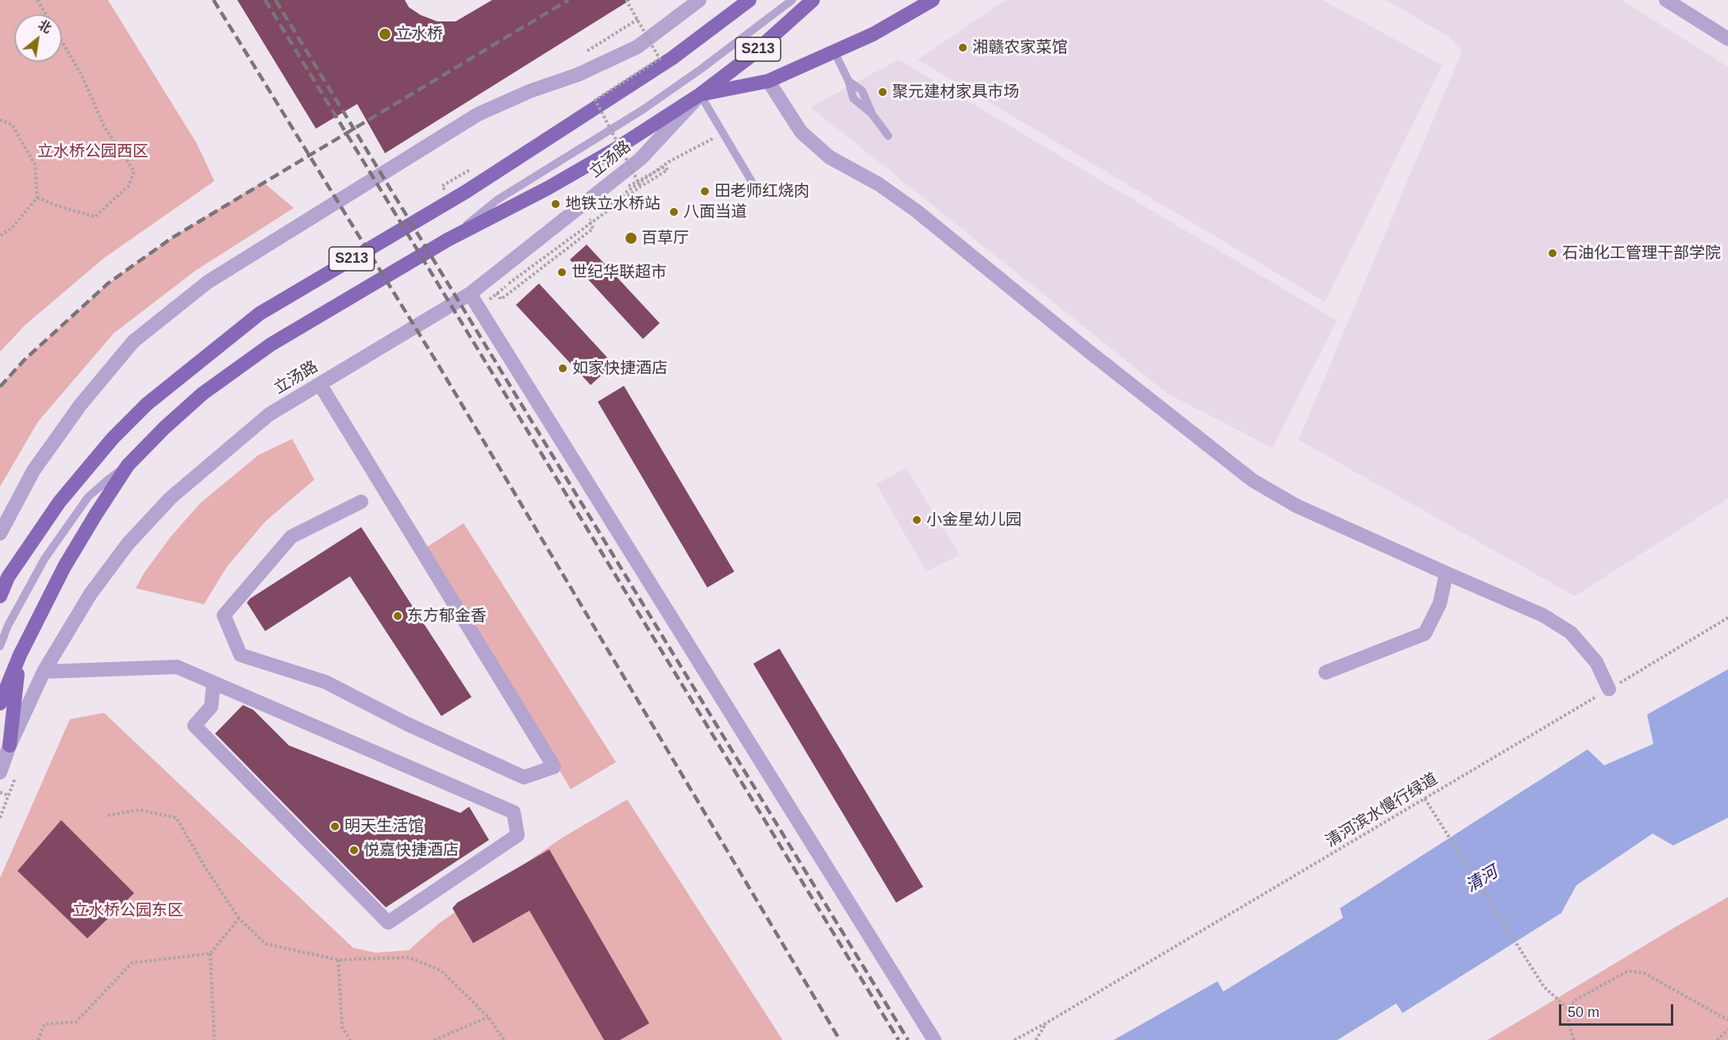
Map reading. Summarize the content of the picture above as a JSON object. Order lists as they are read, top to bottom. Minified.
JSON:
{"streets":{"main road":["S213","立汤路"],"path":["清河滨水慢行绿道"]},"water":["清河"],"parks":["立水桥公园西区","立水桥公园东区"],"places":["立水桥","湘赣农家菜馆","聚元建材家具市场","田老师红烧肉","地铁立水桥站","八面当道","百草厅","石油化工管理干部学院","世纪华联超市","如家快捷酒店","小金星幼儿园","东方郁金香","明天生活馆","悦嘉快捷酒店"],"scale_bar":"50 m","north":"top right"}
